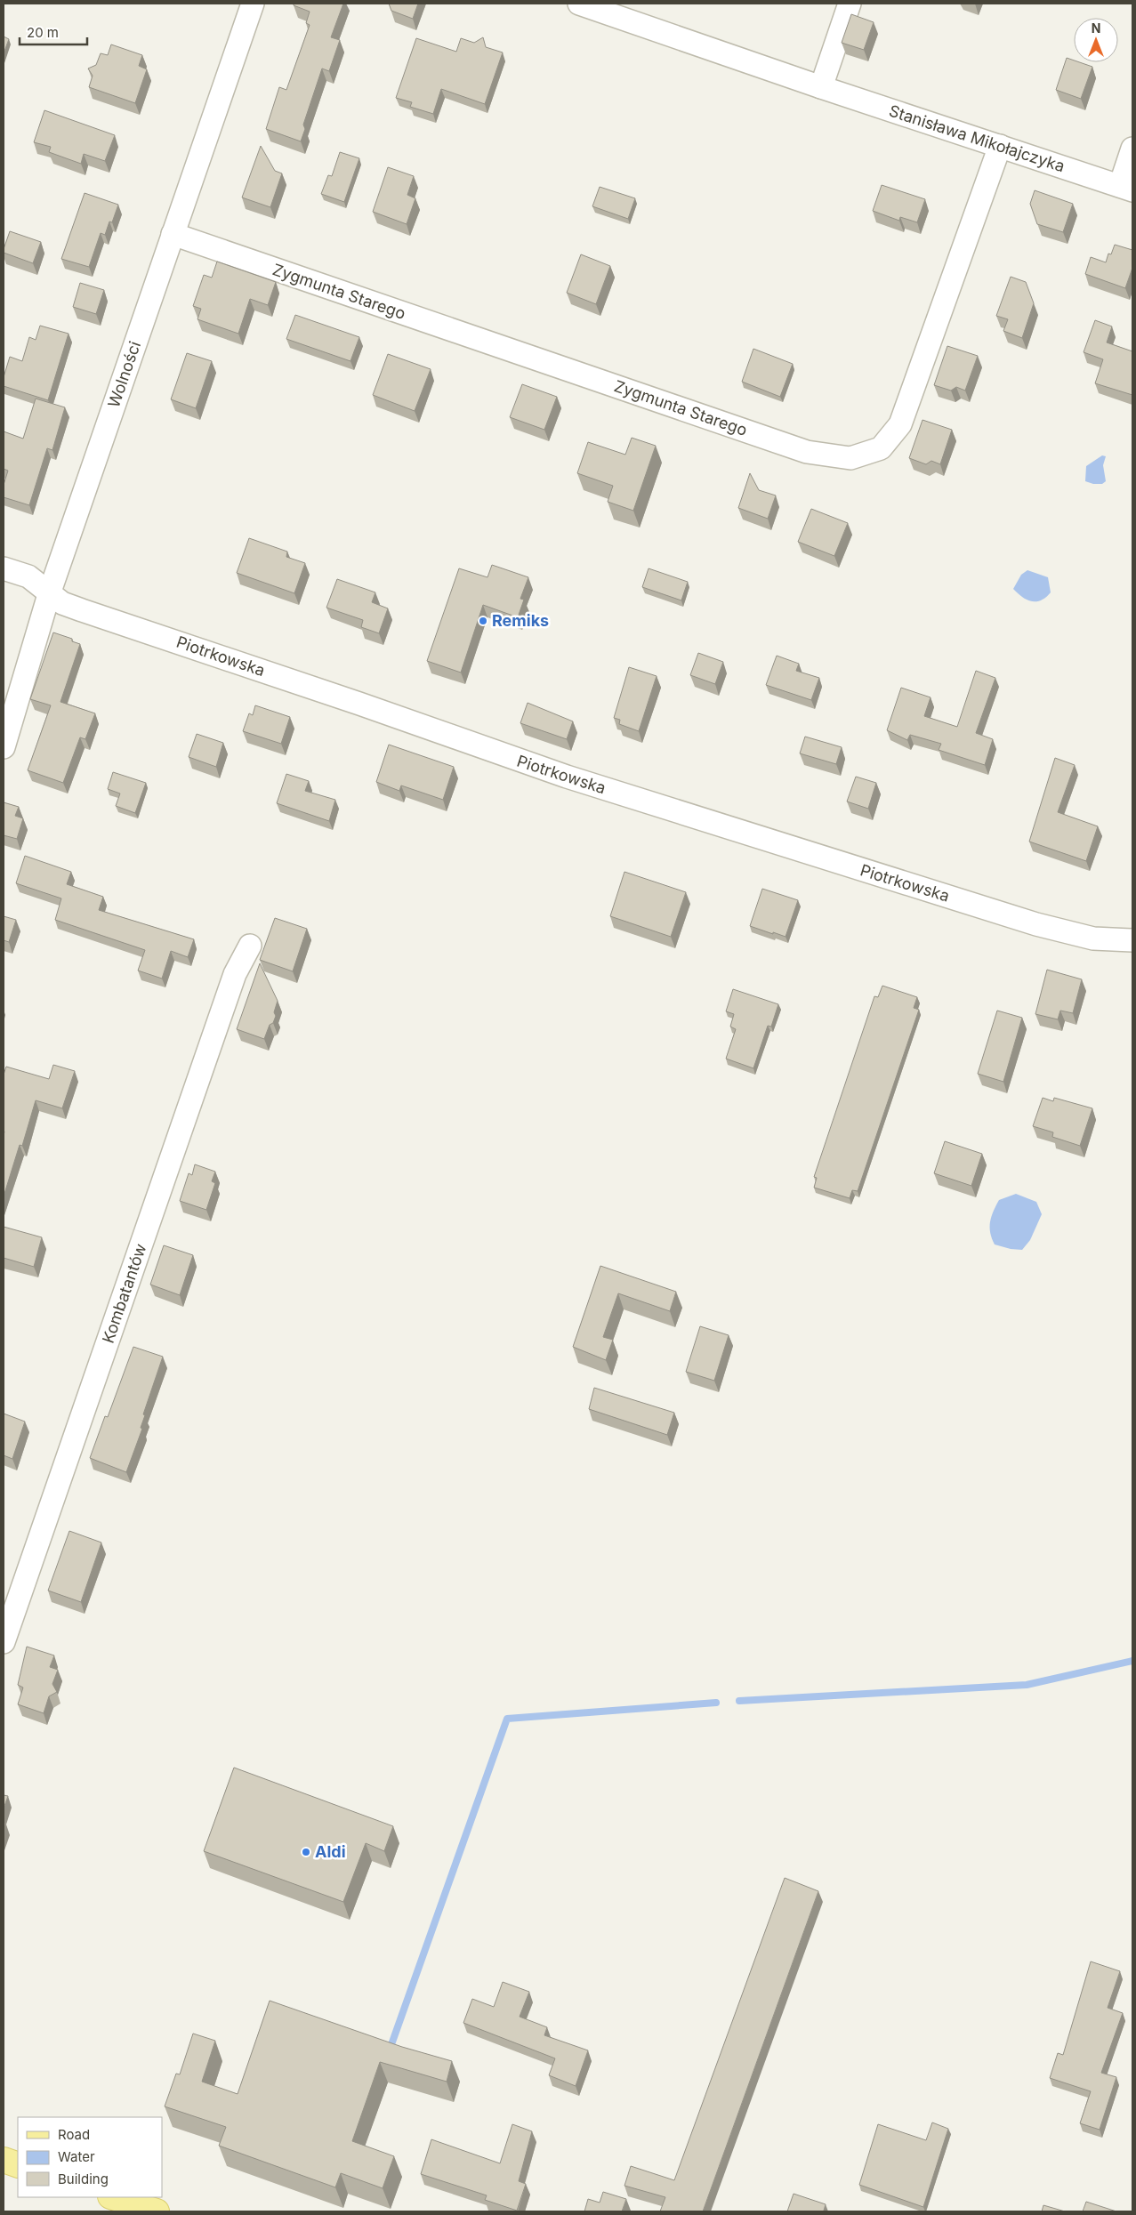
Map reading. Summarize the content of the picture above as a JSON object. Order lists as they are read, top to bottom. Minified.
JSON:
{"streets":{"street":["Stanisława Mikołajczyka","Zygmunta Starego","Wolności","Piotrkowska","Kombatantów"]},"crossings":[["Stanisława Mikołajczyka","Zygmunta Starego"],["Zygmunta Starego","Wolności"],["Wolności","Piotrkowska"]],"places":["Remiks","Aldi"],"legend":["Road","Water","Building"],"scale_bar":"20 m","north":"top"}
